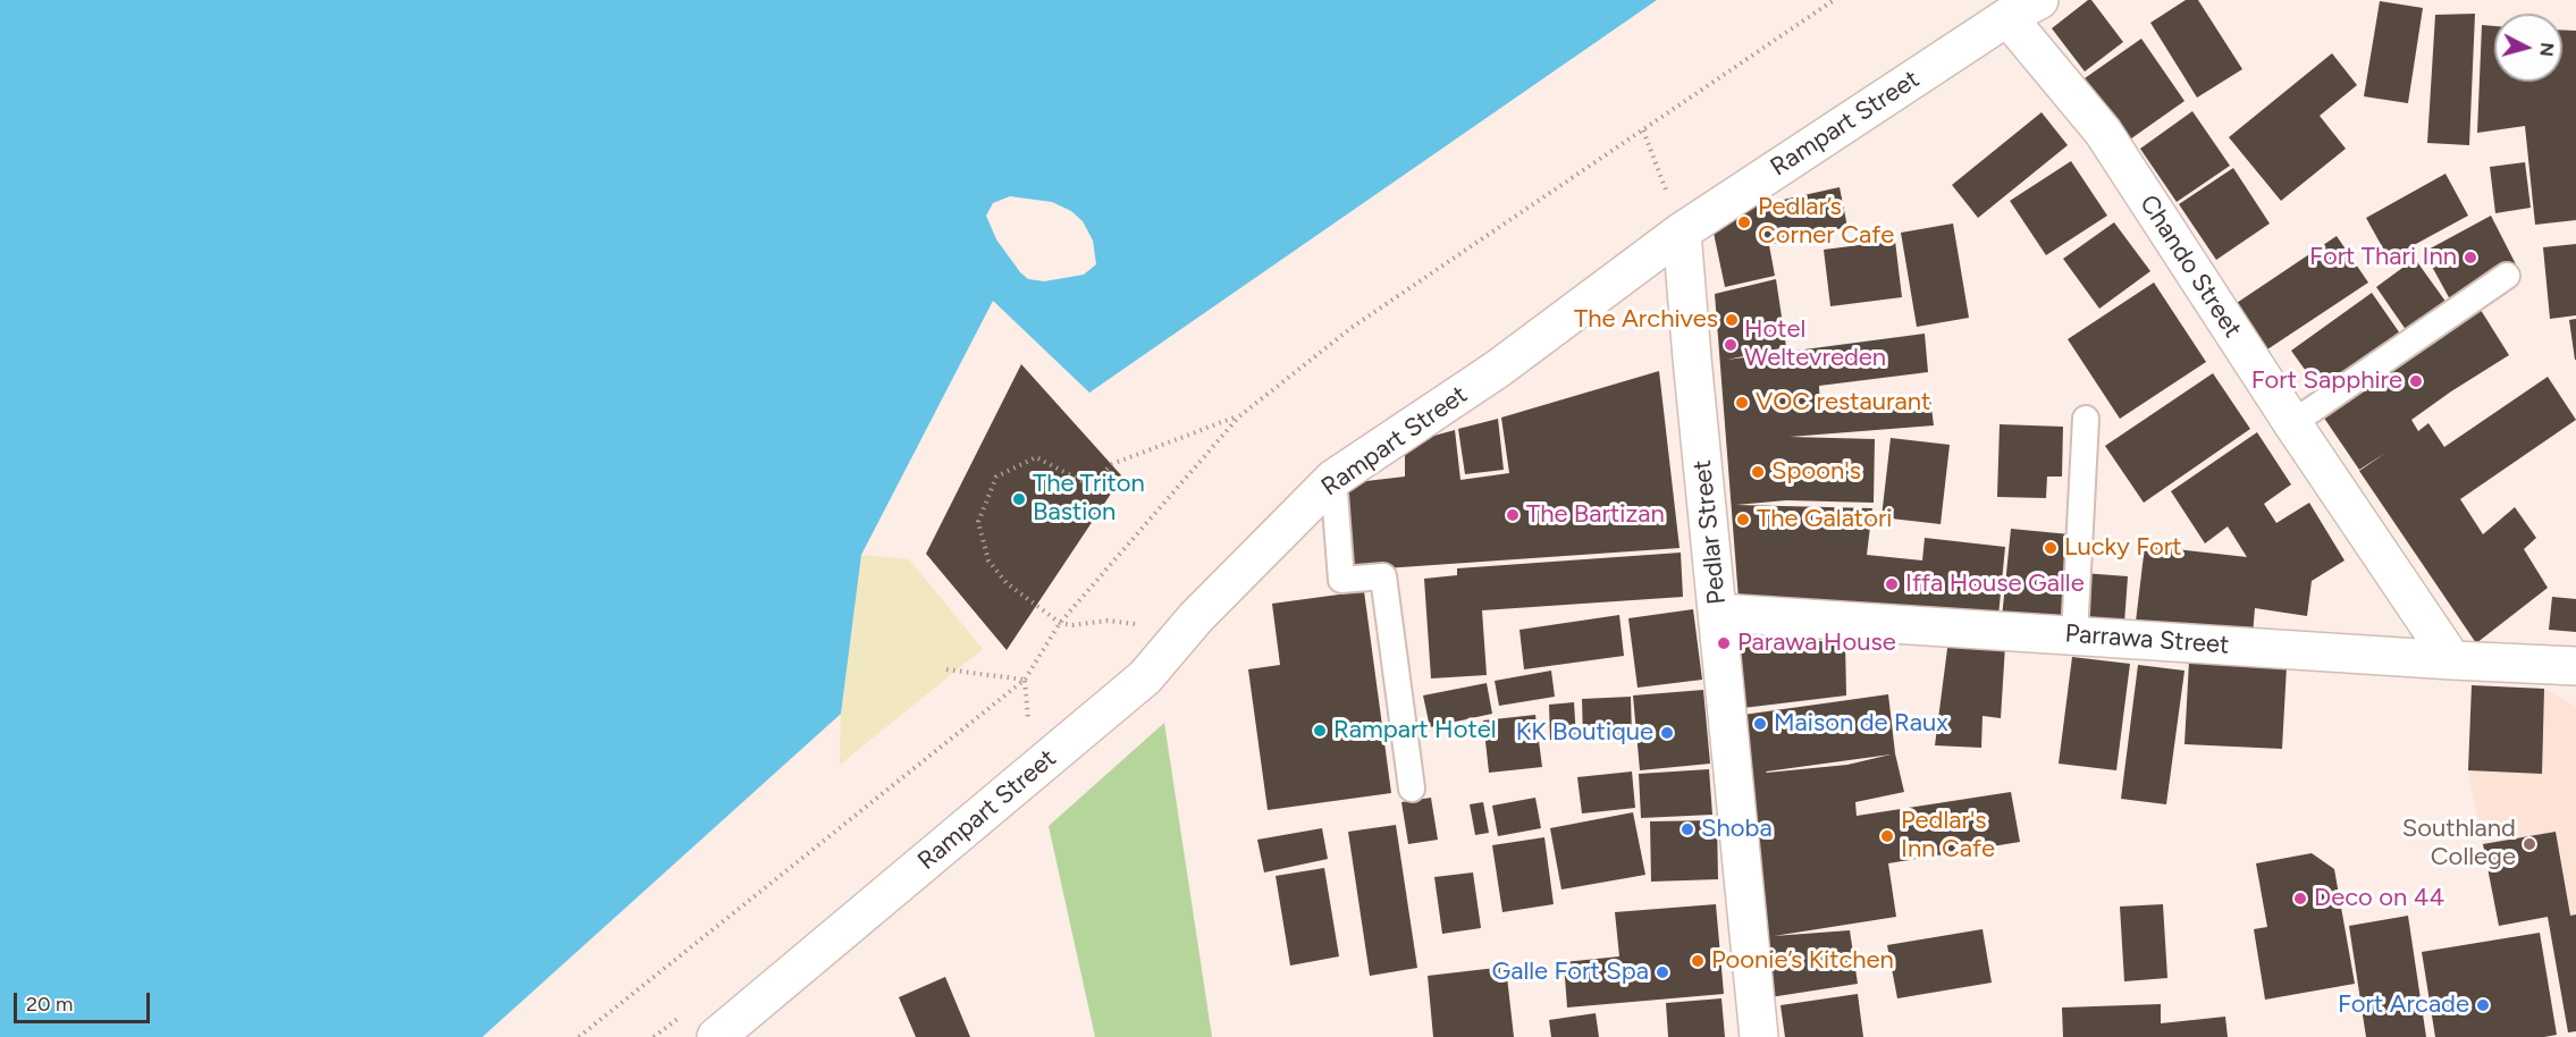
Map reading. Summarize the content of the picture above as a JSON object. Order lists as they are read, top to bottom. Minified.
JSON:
{"streets":{"street":["Rampart Street","Chando Street","Pedlar Street","Parrawa Street"]},"crossings":[["Rampart Street","Chando Street"],["Rampart Street","Pedlar Street"],["Chando Street","Parrawa Street"],["Pedlar Street","Parrawa Street"]],"places":["Pedlar’s Corner Cafe","Fort Thari Inn","The Archives","Hotel Weltevreden","Fort Sapphire","VOC restaurant","Spoon's","The Triton Bastion","The Bartizan","The Galatori","Lucky Fort","Iffa House Galle","Parawa House","Maison de Raux","Rampart Hotel","KK Boutique","Shoba","Pedlar's Inn Cafe","Southland College","Deco on 44","Poonie’s Kitchen","Galle Fort Spa","Fort Arcade"],"scale_bar":"20 m","north":"right"}
